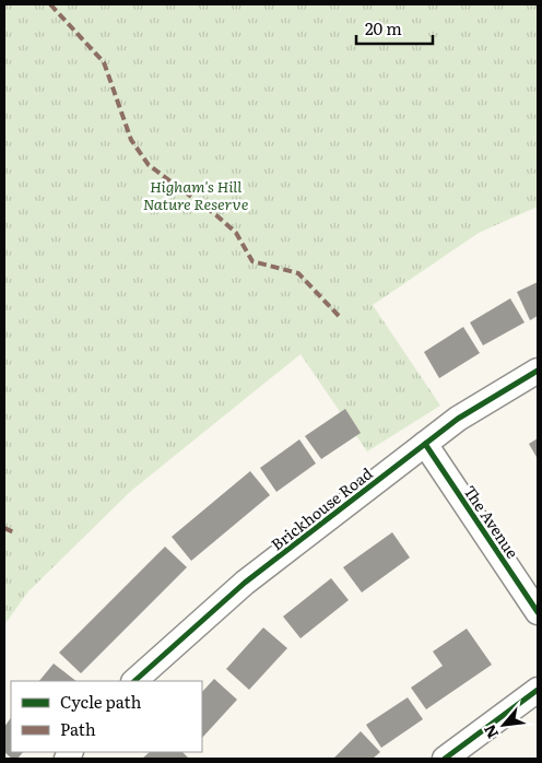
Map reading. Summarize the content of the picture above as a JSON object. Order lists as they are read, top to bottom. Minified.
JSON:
{"streets":{"street":["Brickhouse Road","The Avenue"]},"crossings":[["Brickhouse Road","The Avenue"]],"parks":["Higham's Hill Nature Reserve"],"legend":["Cycle path","Path"],"scale_bar":"20 m","north":"bottom left"}
